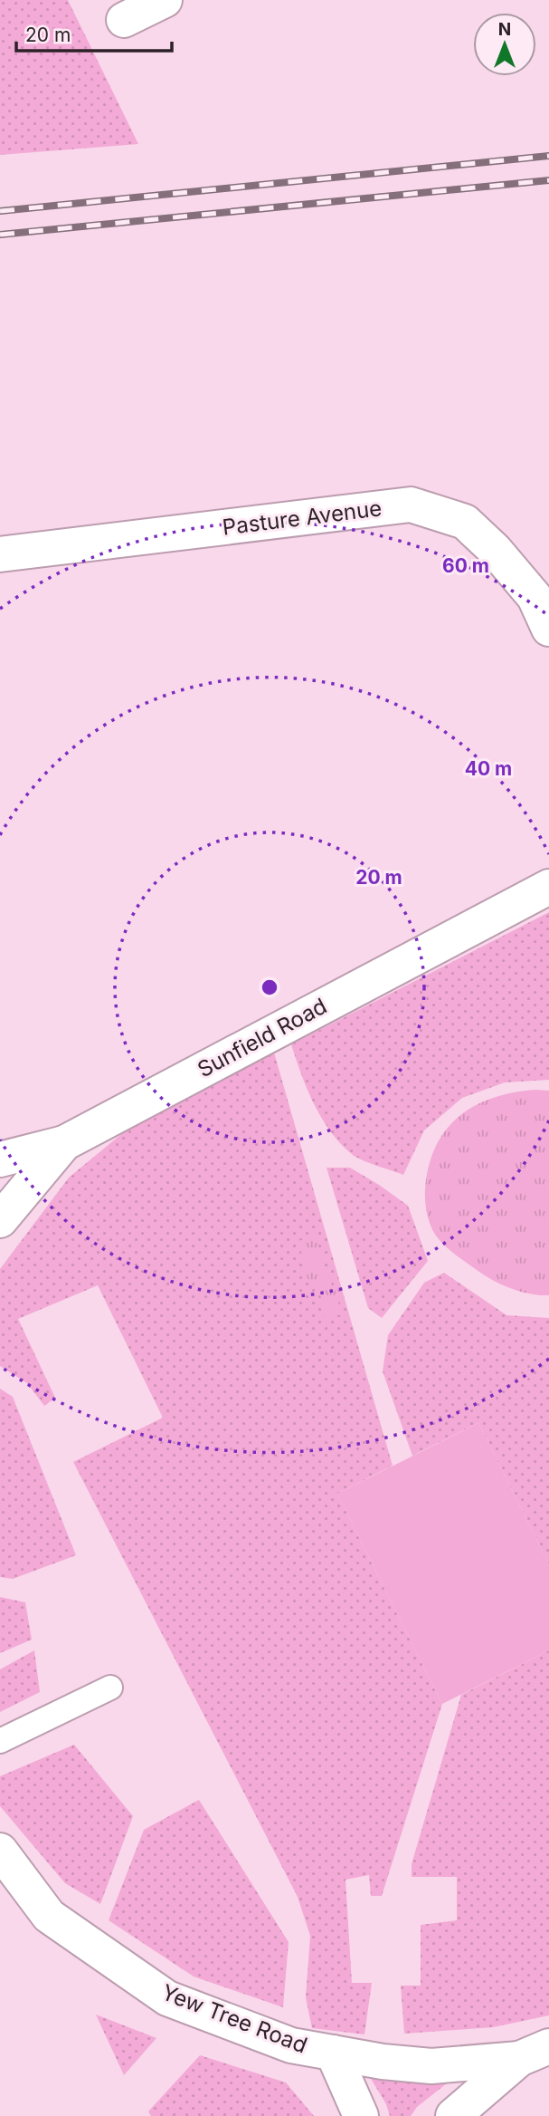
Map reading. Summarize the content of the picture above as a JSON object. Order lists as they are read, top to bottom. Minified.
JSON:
{"streets":{"street":["Pasture Avenue","Sunfield Road","Yew Tree Road"]},"scale_bar":"20 m","north":"top","rings":["60 m","40 m","20 m"]}
